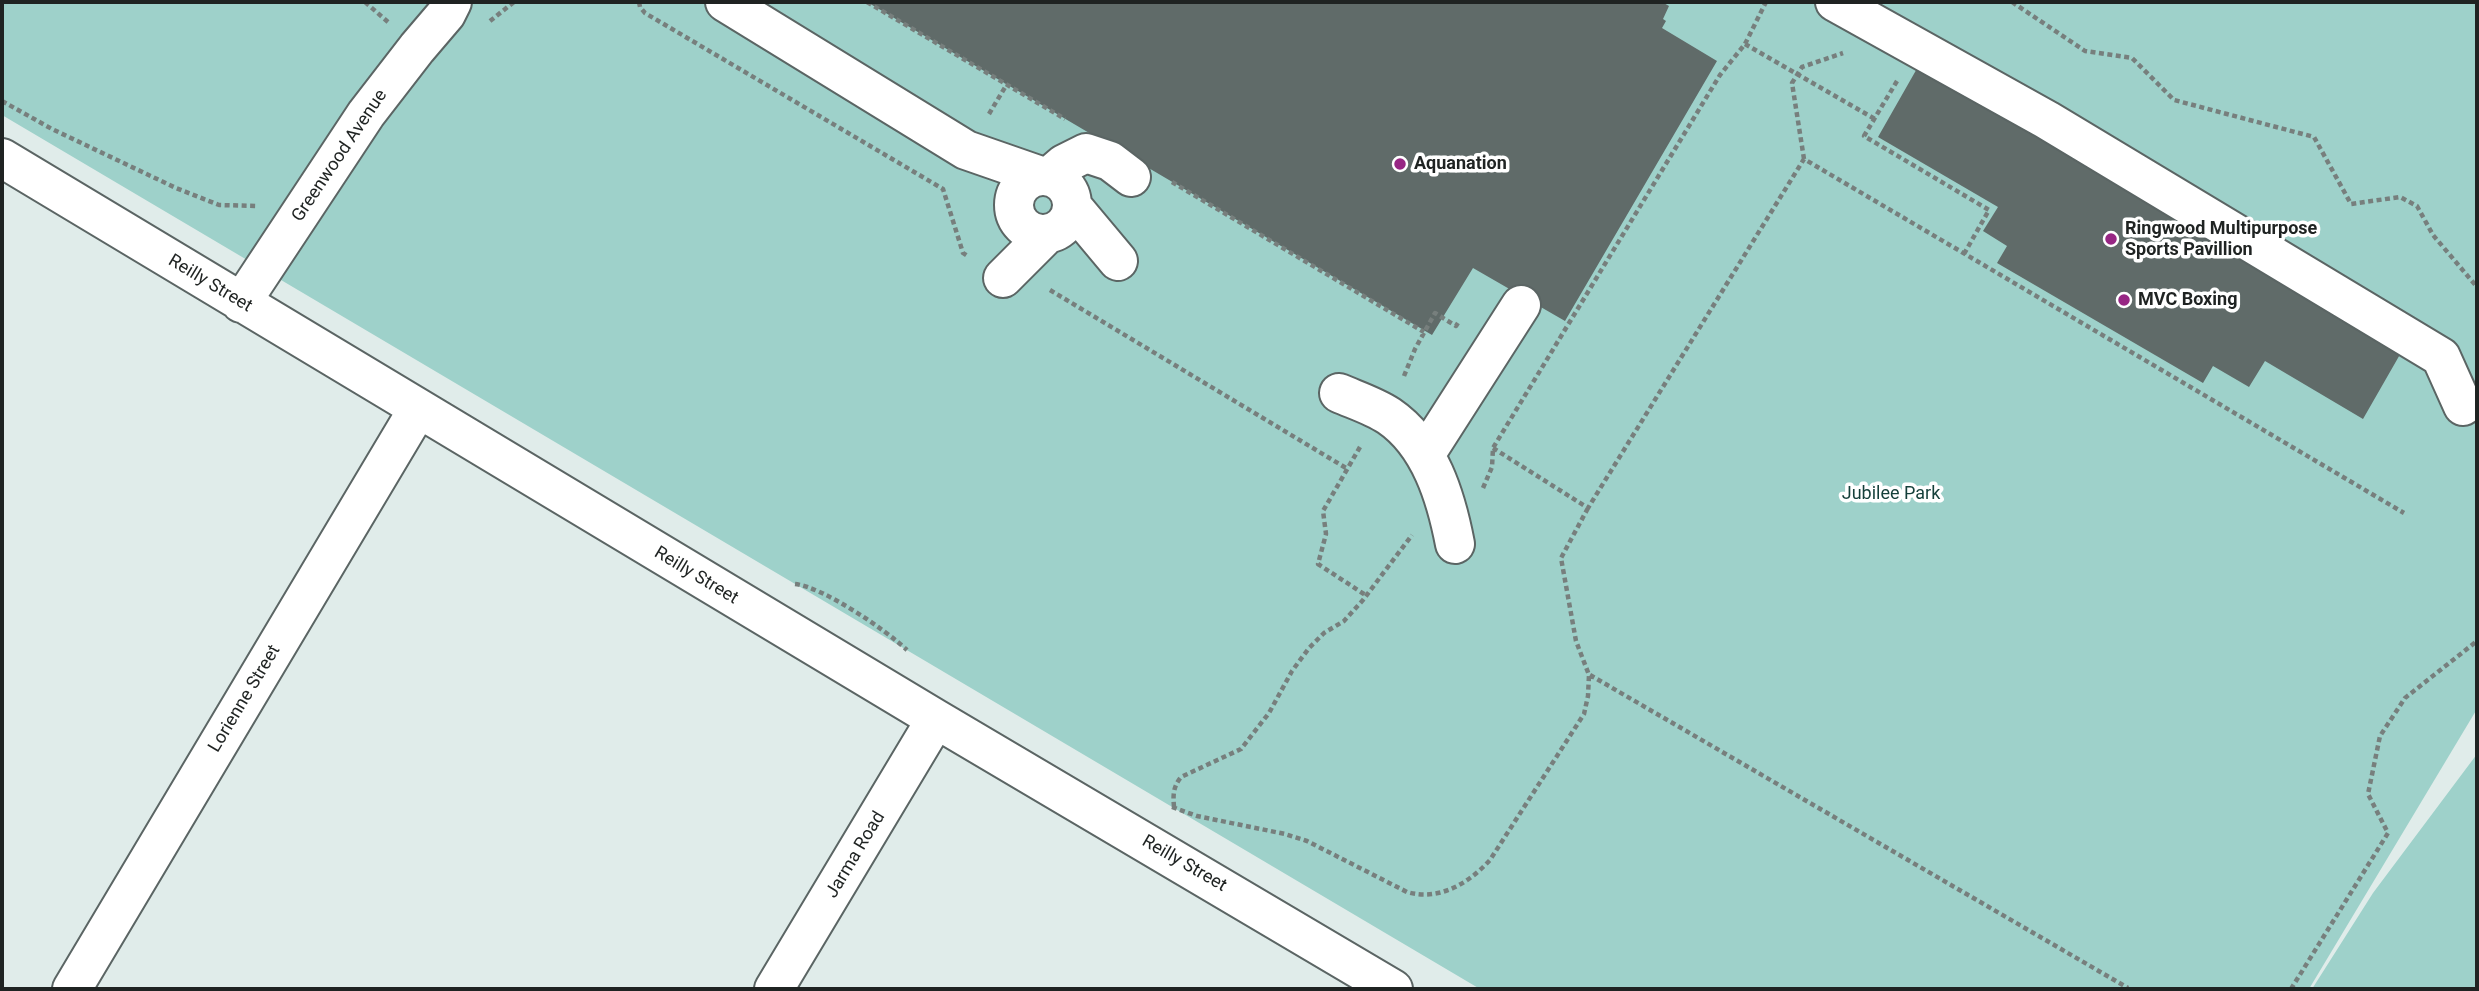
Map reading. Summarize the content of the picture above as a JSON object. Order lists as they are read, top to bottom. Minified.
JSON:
{"streets":{"street":["Greenwood Avenue","Reilly Street","Lorienne Street","Jarma Road"]},"crossings":[["Greenwood Avenue","Reilly Street"],["Reilly Street","Lorienne Street"],["Reilly Street","Jarma Road"]],"parks":["Jubilee Park"],"places":["Aquanation","Ringwood Multipurpose Sports Pavillion","MVC Boxing"]}
